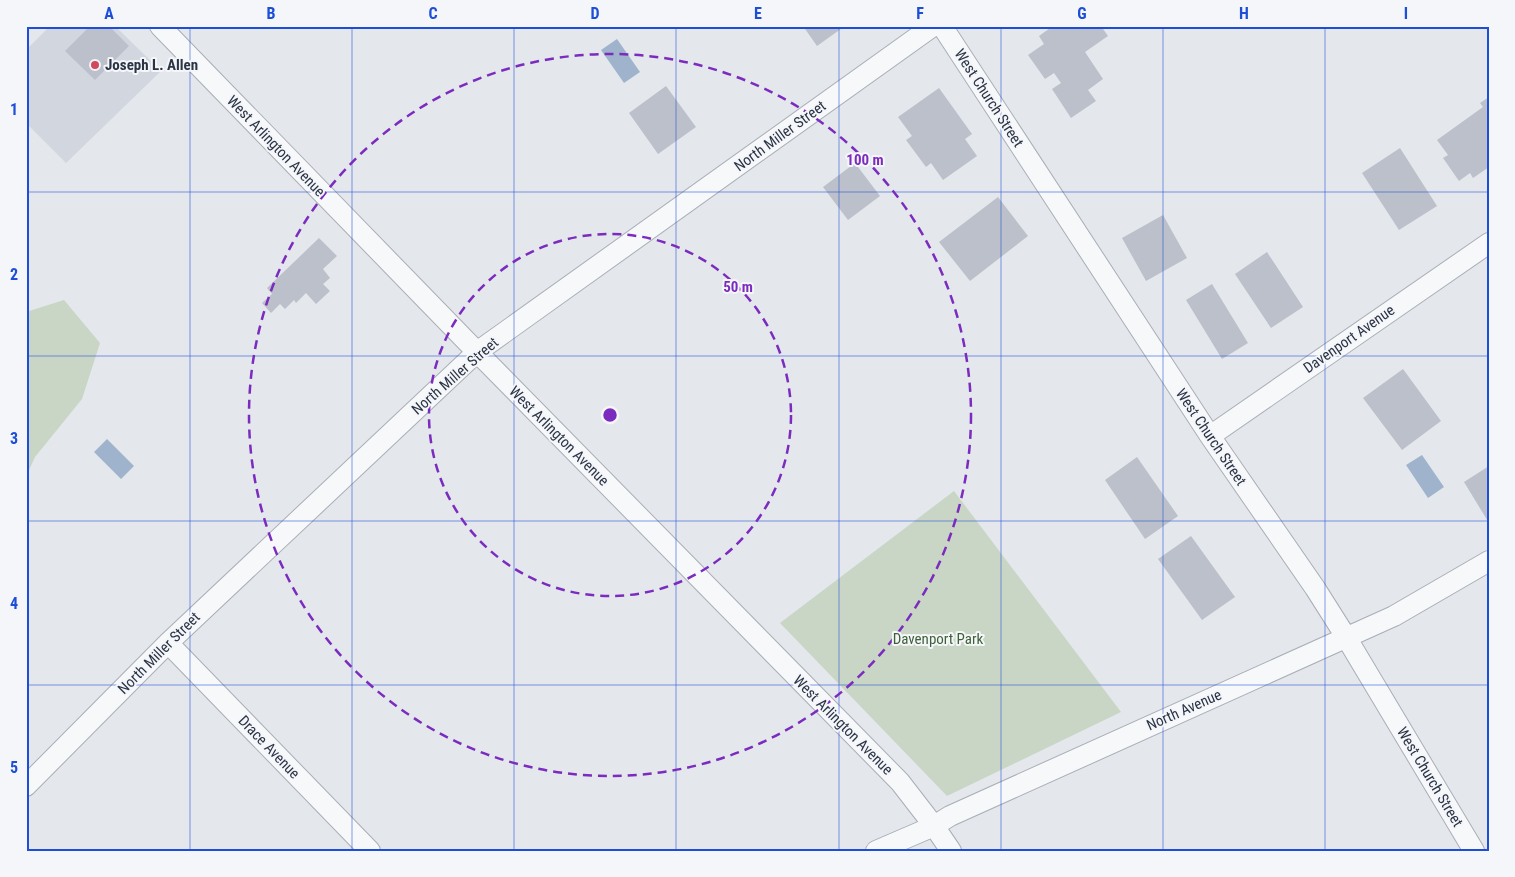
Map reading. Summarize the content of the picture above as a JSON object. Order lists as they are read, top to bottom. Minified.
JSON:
{"streets":{"street":["West Church Street","North Miller Street","West Arlington Avenue","Davenport Avenue","North Avenue","Drace Avenue"]},"crossings":[["West Church Street","Davenport Avenue"],["West Church Street","North Avenue"],["North Miller Street","West Arlington Avenue"],["North Miller Street","Drace Avenue"],["West Arlington Avenue","North Avenue"]],"parks":["Davenport Park"],"places":["Joseph L. Allen"],"grid":{"columns":["A","B","C","D","E","F","G","H","I"],"rows":["1","2","3","4","5"]},"rings":["100 m","50 m"]}
